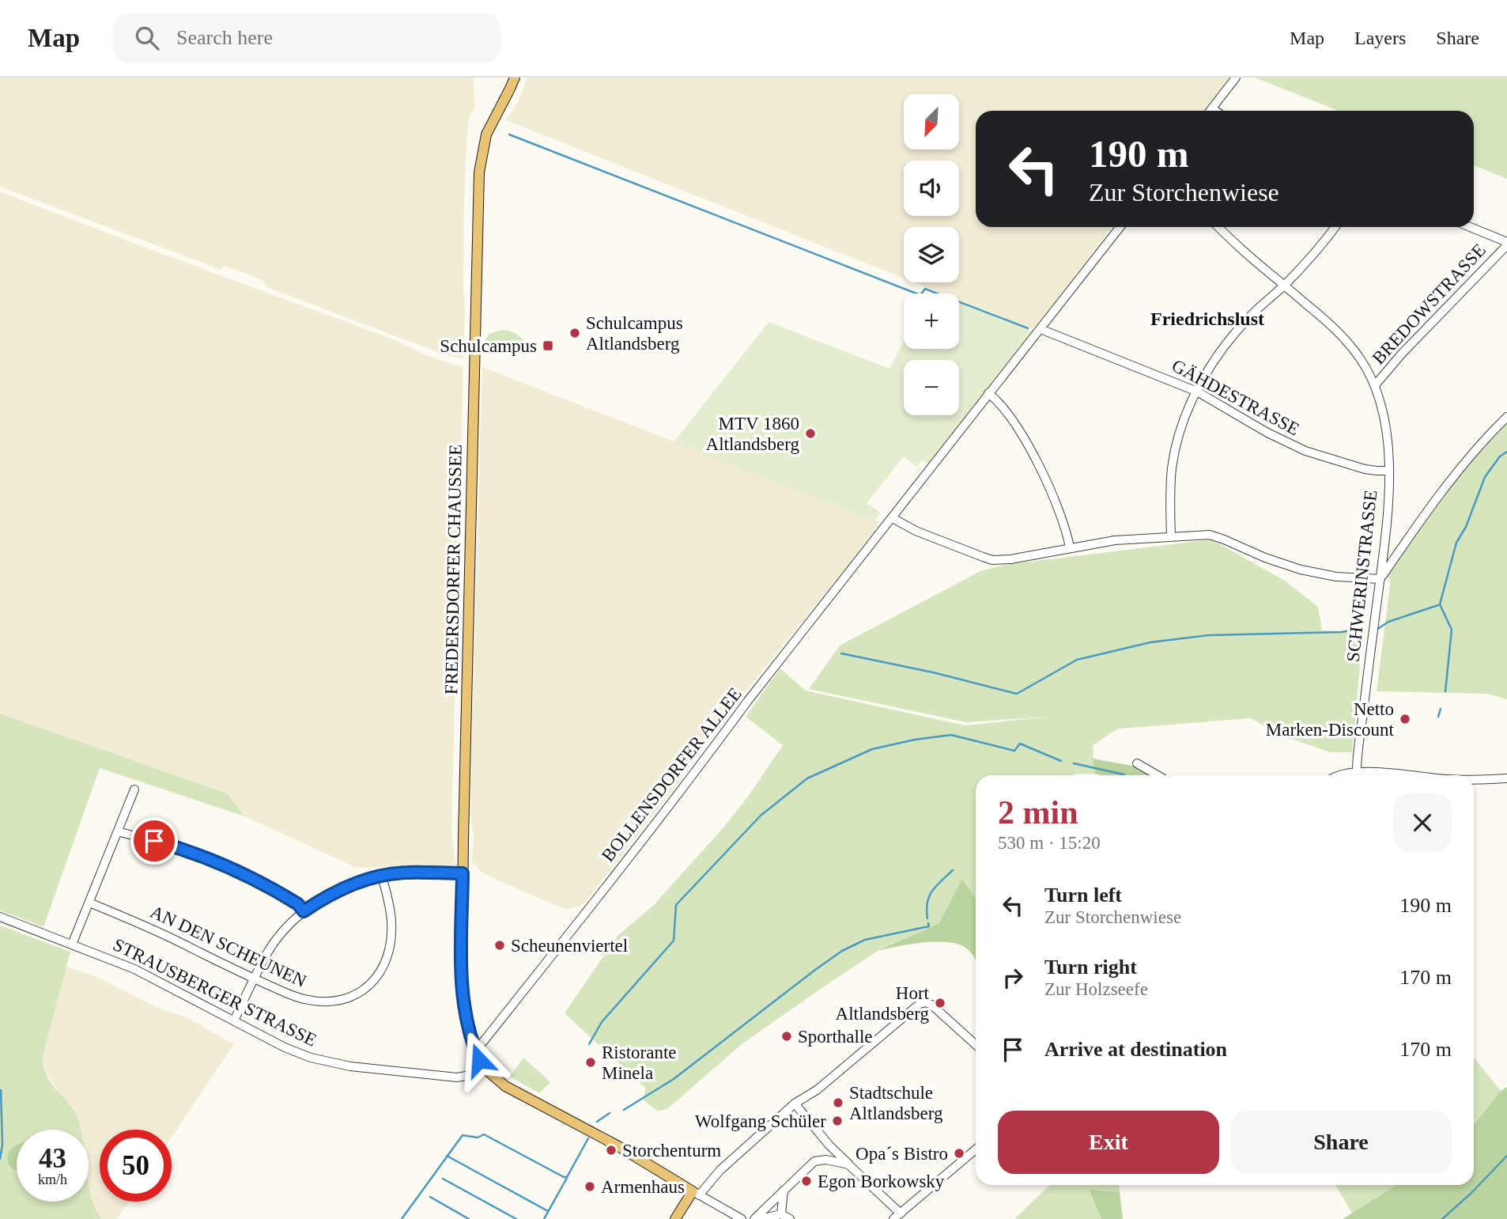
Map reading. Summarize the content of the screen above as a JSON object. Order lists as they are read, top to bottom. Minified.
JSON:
{"streets":{"main road":["FREDERSDORFER CHAUSSEE"],"street":["BREDOWSTRASSE","GÄHDESTRASSE","SCHWERINSTRASSE","BOLLENSDORFER ALLEE","AN DEN SCHEUNEN","STRAUSBERGER STRASSE"]},"crossings":[["BREDOWSTRASSE","SCHWERINSTRASSE"],["GÄHDESTRASSE","SCHWERINSTRASSE"],["GÄHDESTRASSE","BOLLENSDORFER ALLEE"],["FREDERSDORFER CHAUSSEE","BOLLENSDORFER ALLEE"],["FREDERSDORFER CHAUSSEE","STRAUSBERGER STRASSE"]],"districts":["Friedrichslust"],"places":{"other":["Schulcampus Altlandsberg","MTV 1860 Altlandsberg","Netto Marken-Discount","Scheunenviertel","Hort Altlandsberg","Sporthalle","Ristorante Minela","Stadtschule Altlandsberg","Wolfgang Schüler","Storchenturm","Opa´s Bistro","Egon Borkowsky","Armenhaus"],"transit":["Schulcampus"]},"north":"bottom left","page":{"header":"Map","search":"Search here","nav":["Map","Layers","Share"],"map_buttons":["+","−"],"turn":["190 m","Zur Storchenwiese"],"heading":["2 min","530 m · 15:20"],"list":[{"name":"Turn left","note":"Zur Storchenwiese","value":"190 m"},{"name":"Turn right","note":"Zur Holzseefe","value":"170 m"},{"name":"Arrive at destination","value":"170 m"}],"buttons":["Exit","Share"],"speed":"43 km/h","limit":"50"}}
